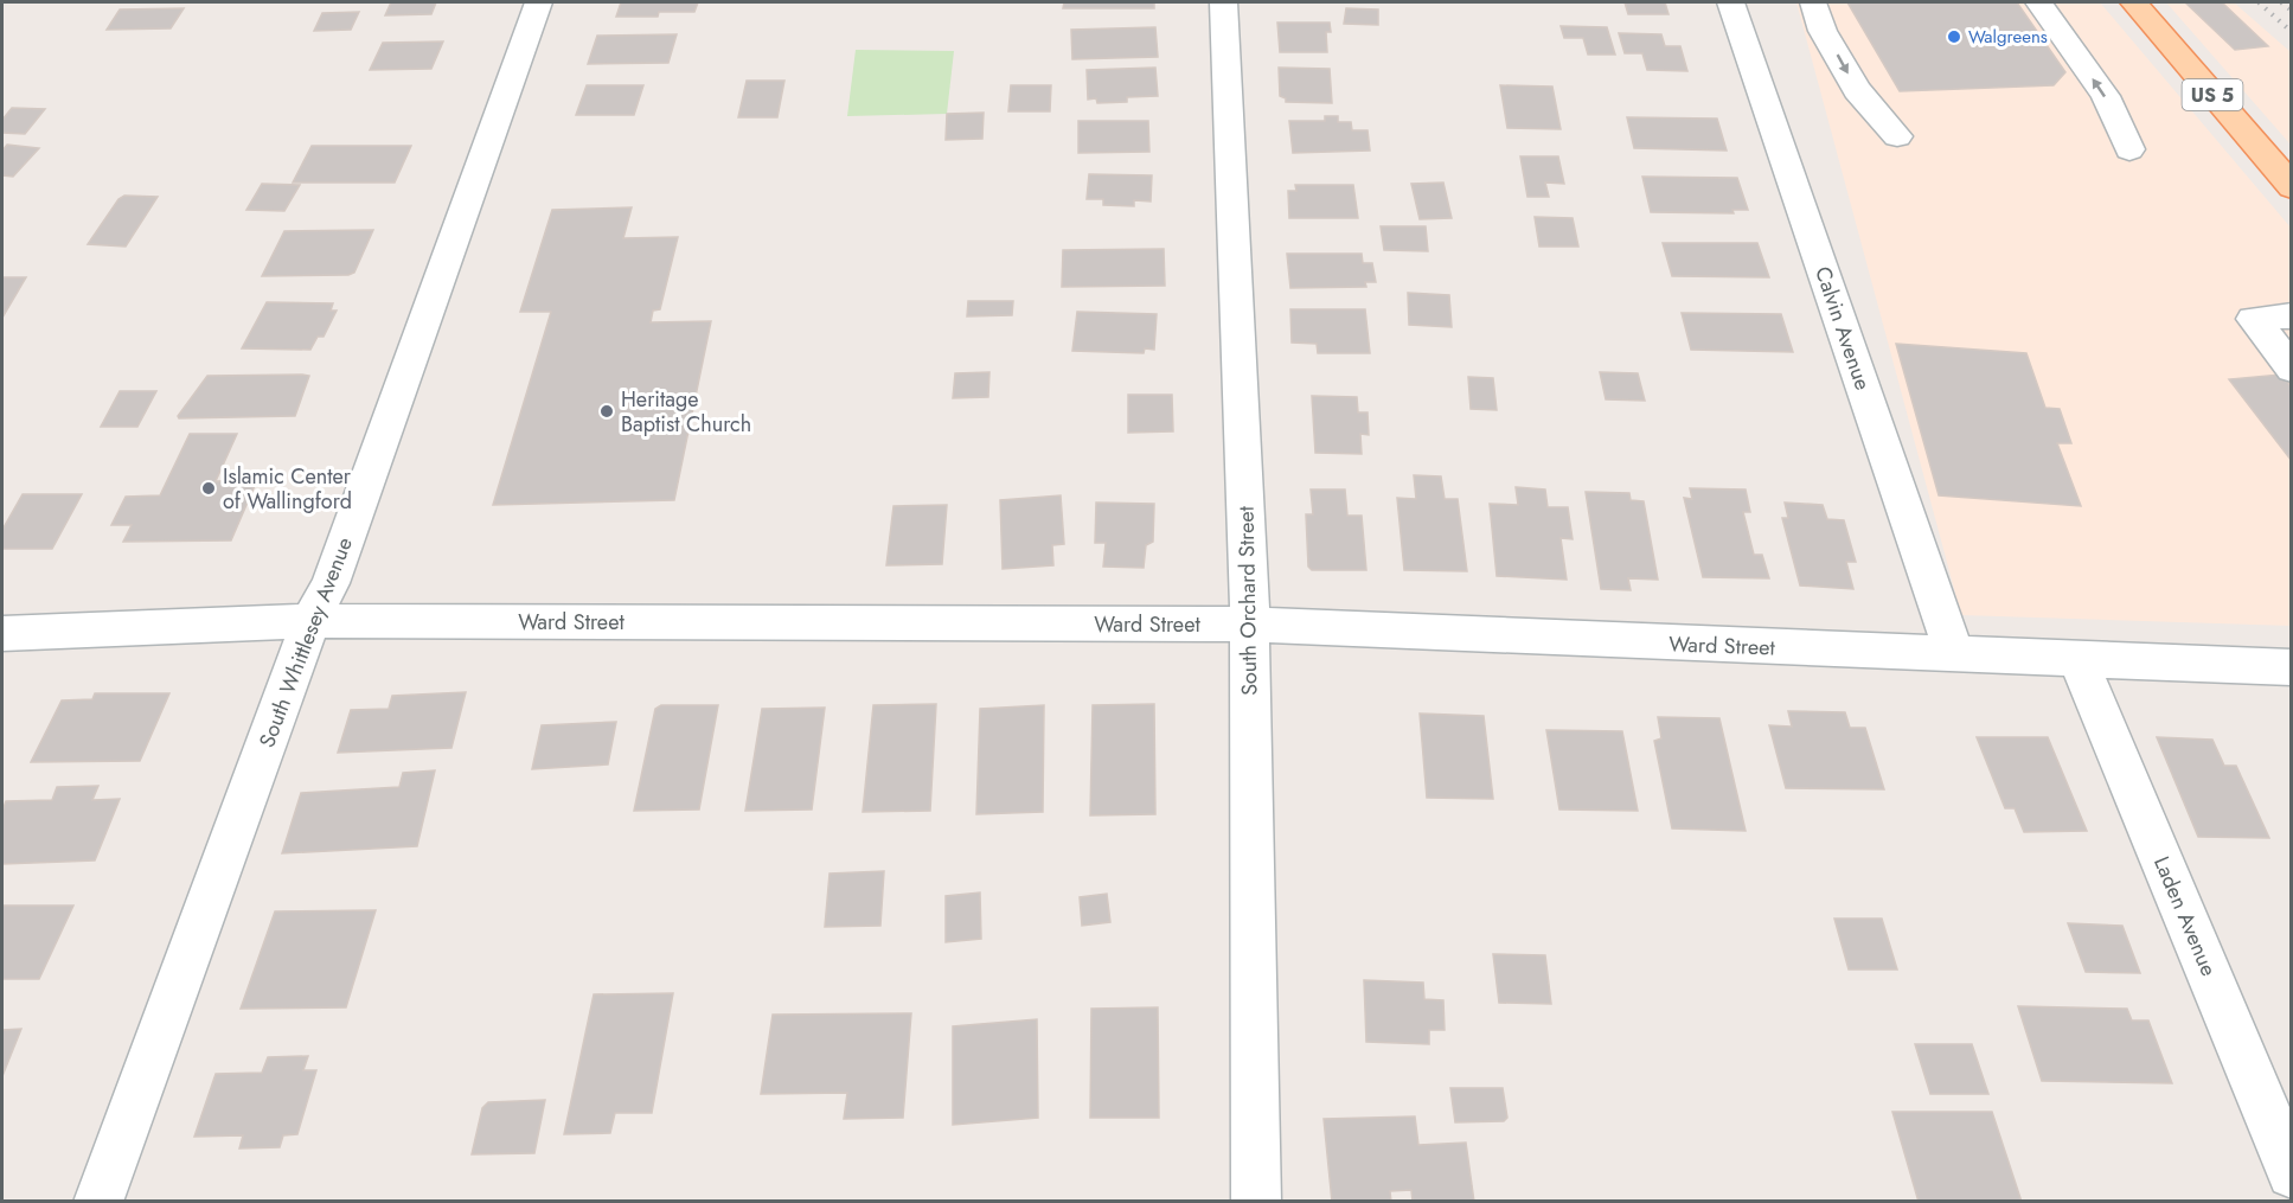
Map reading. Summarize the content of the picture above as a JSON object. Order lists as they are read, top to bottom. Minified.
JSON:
{"streets":{"main road":["US 5"],"street":["Calvin Avenue","South Orchard Street","Ward Street","South Whittlesey Avenue","Laden Avenue"]},"crossings":[["Calvin Avenue","Ward Street"],["South Orchard Street","Ward Street"],["Ward Street","South Whittlesey Avenue"],["Ward Street","Laden Avenue"]],"places":["Walgreens","Heritage Baptist Church","Islamic Center of Wallingford"]}
